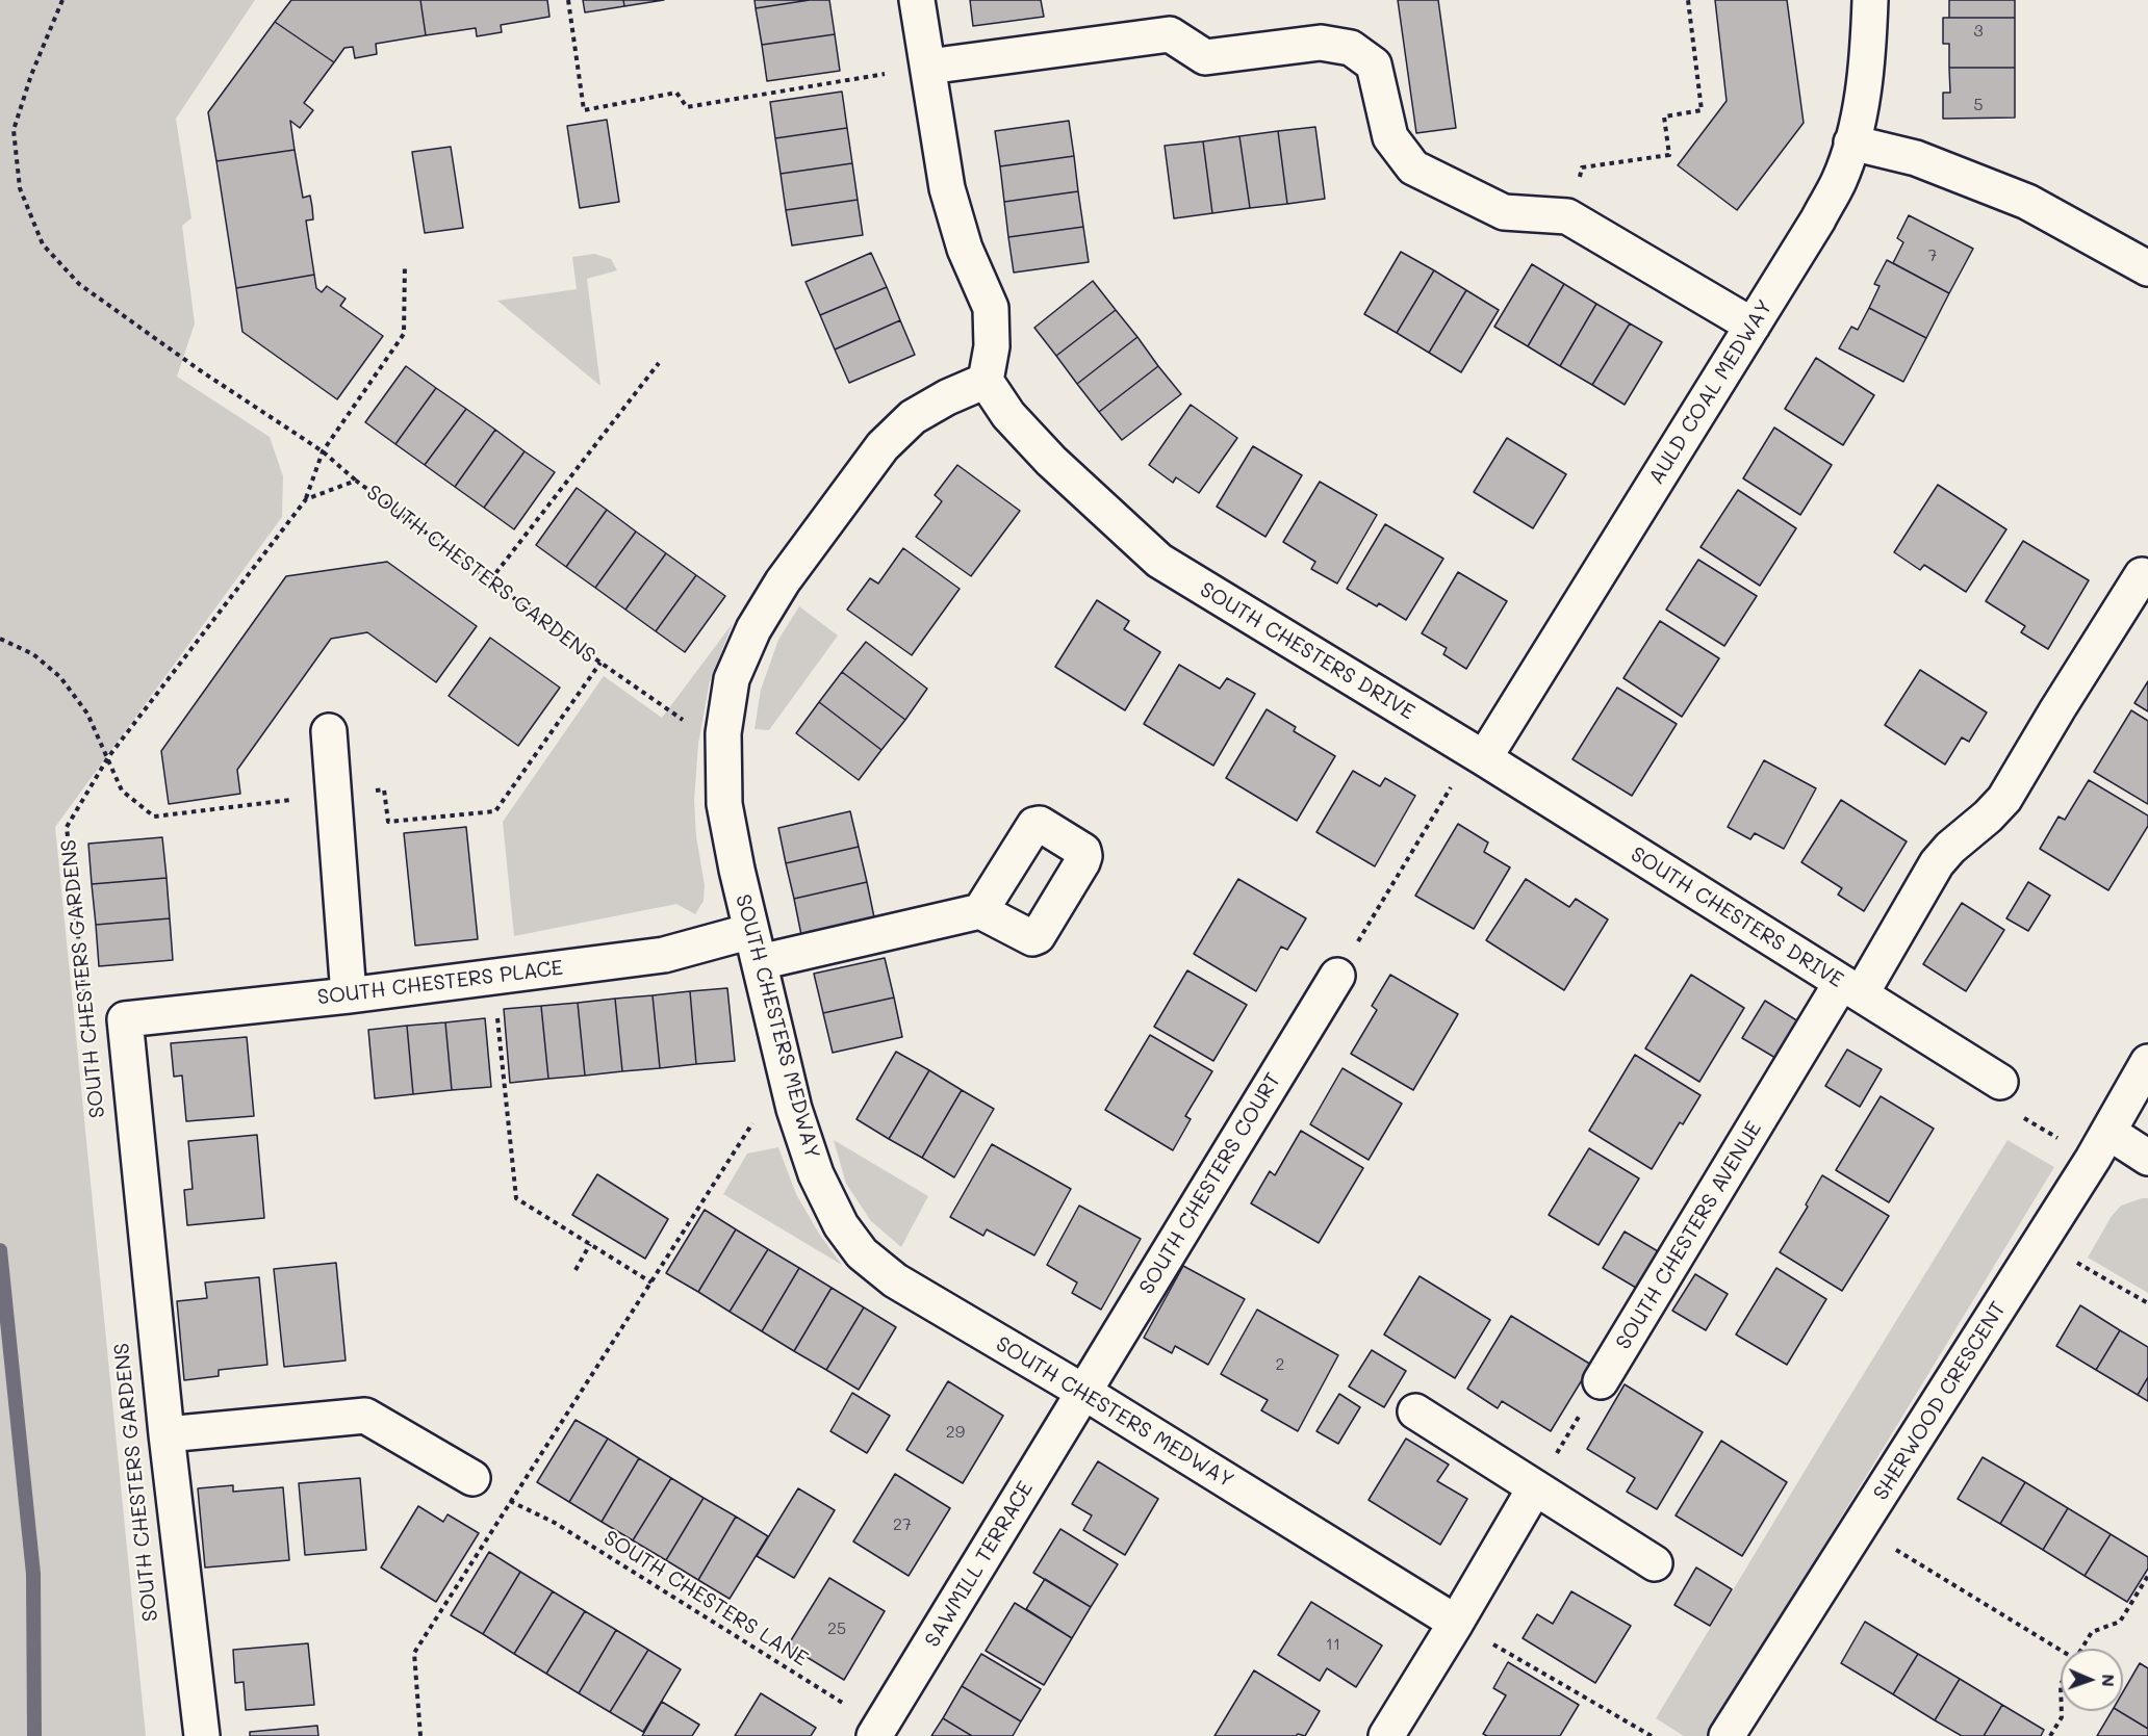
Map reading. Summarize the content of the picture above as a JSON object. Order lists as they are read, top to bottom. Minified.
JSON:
{"streets":{"street":["AULD COAL MEDWAY","SOUTH CHESTERS GARDENS","SOUTH CHESTERS DRIVE","SOUTH CHESTERS PLACE","SOUTH CHESTERS MEDWAY","SOUTH CHESTERS COURT","SOUTH CHESTERS AVENUE","SHERWOOD CRESCENT","SAWMILL TERRACE"],"path":["SOUTH CHESTERS LANE"]},"crossings":[["AULD COAL MEDWAY","SOUTH CHESTERS DRIVE"],["SOUTH CHESTERS GARDENS","SOUTH CHESTERS PLACE"],["SOUTH CHESTERS GARDENS","SOUTH CHESTERS MEDWAY"],["SOUTH CHESTERS DRIVE","SOUTH CHESTERS MEDWAY"],["SOUTH CHESTERS DRIVE","SOUTH CHESTERS AVENUE"],["SOUTH CHESTERS PLACE","SOUTH CHESTERS MEDWAY"],["SOUTH CHESTERS MEDWAY","SOUTH CHESTERS COURT"],["SOUTH CHESTERS MEDWAY","SAWMILL TERRACE"],["SOUTH CHESTERS COURT","SAWMILL TERRACE"],["SAWMILL TERRACE","SOUTH CHESTERS LANE"]],"house_numbers":["3","5","7","2","29","27","25","11"],"north":"right"}
